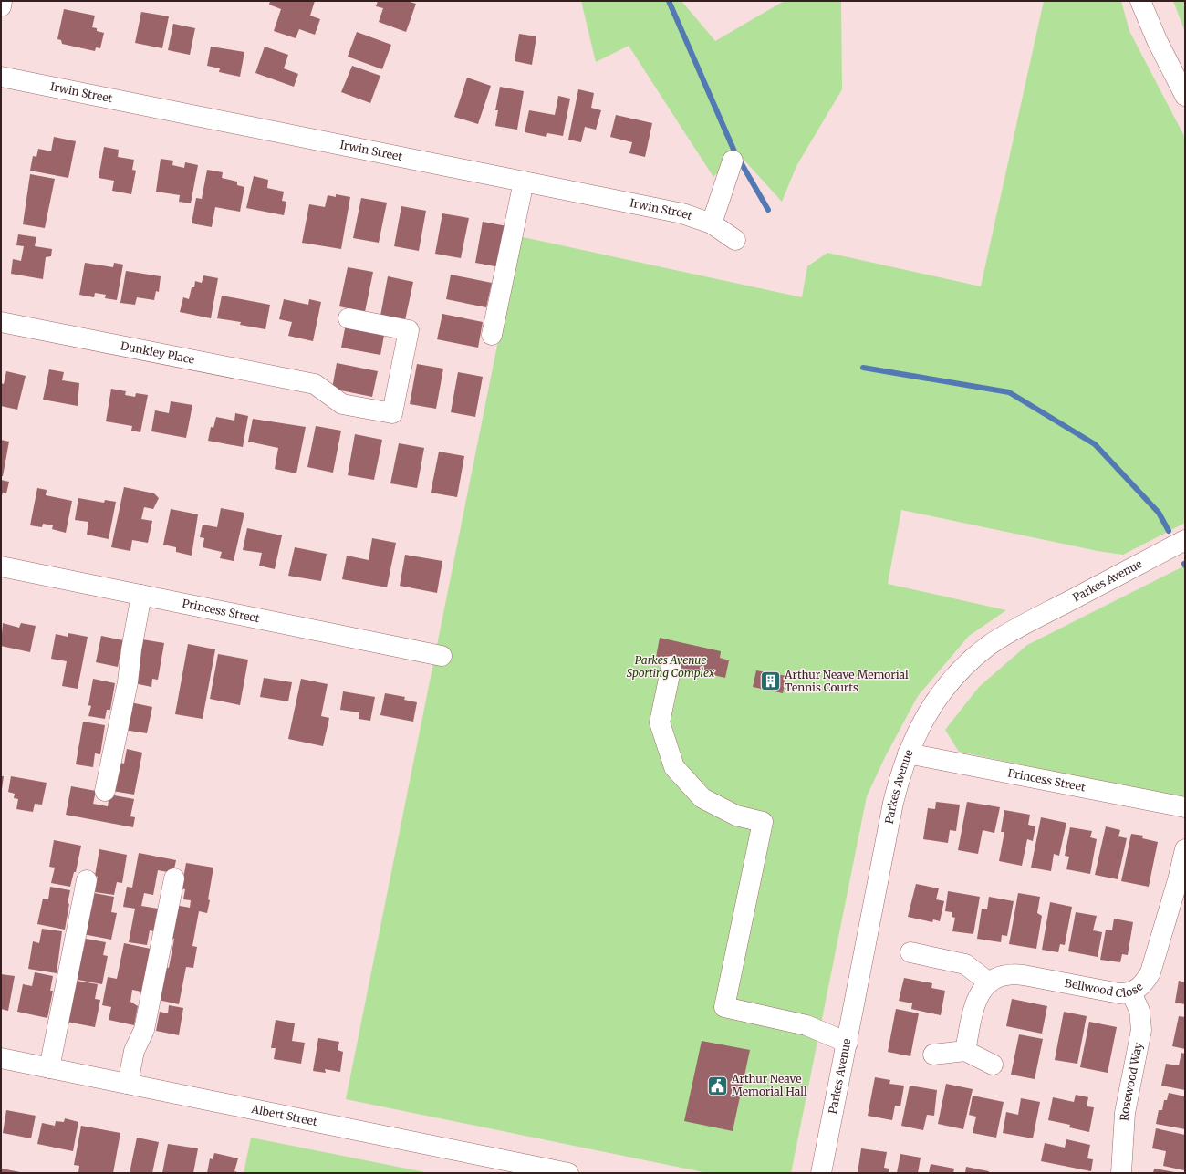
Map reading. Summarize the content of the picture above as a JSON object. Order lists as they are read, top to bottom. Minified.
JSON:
{"streets":{"street":["Irwin Street","Dunkley Place","Parkes Avenue","Princess Street","Bellwood Close","Rosewood Way","Albert Street"]},"crossings":[["Parkes Avenue","Princess Street"],["Bellwood Close","Rosewood Way"]],"parks":["Parkes Avenue Sporting Complex"],"places":{"building":["Arthur Neave Memorial Tennis Courts"],"public building":["Arthur Neave Memorial Hall"]}}
